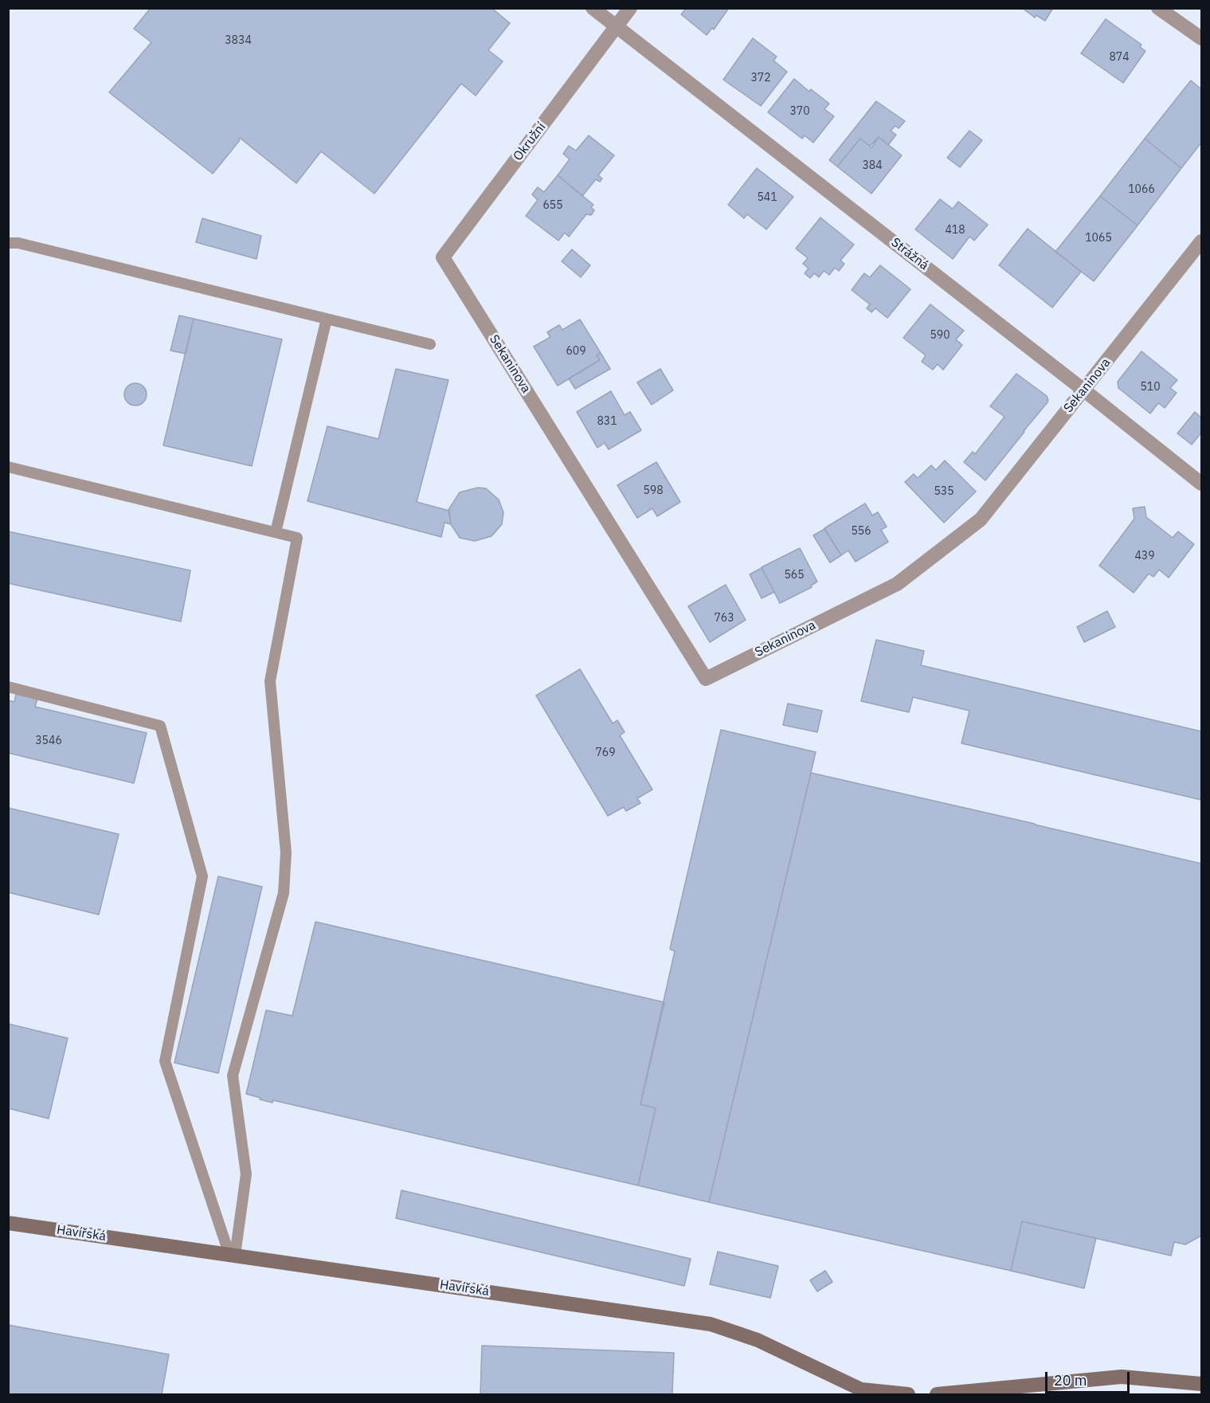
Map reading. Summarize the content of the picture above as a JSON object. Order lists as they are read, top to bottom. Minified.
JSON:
{"streets":{"street":["Okružní","Strážná","Sekaninova","Havířská"]},"crossings":[["Okružní","Strážná"],["Okružní","Sekaninova"],["Strážná","Sekaninova"]],"house_numbers":["3834","874","372","370","384","1066","541","655","418","1065","590","609","510","831","598","535","556","439","565","763","3546","769"],"scale_bar":"20 m"}
